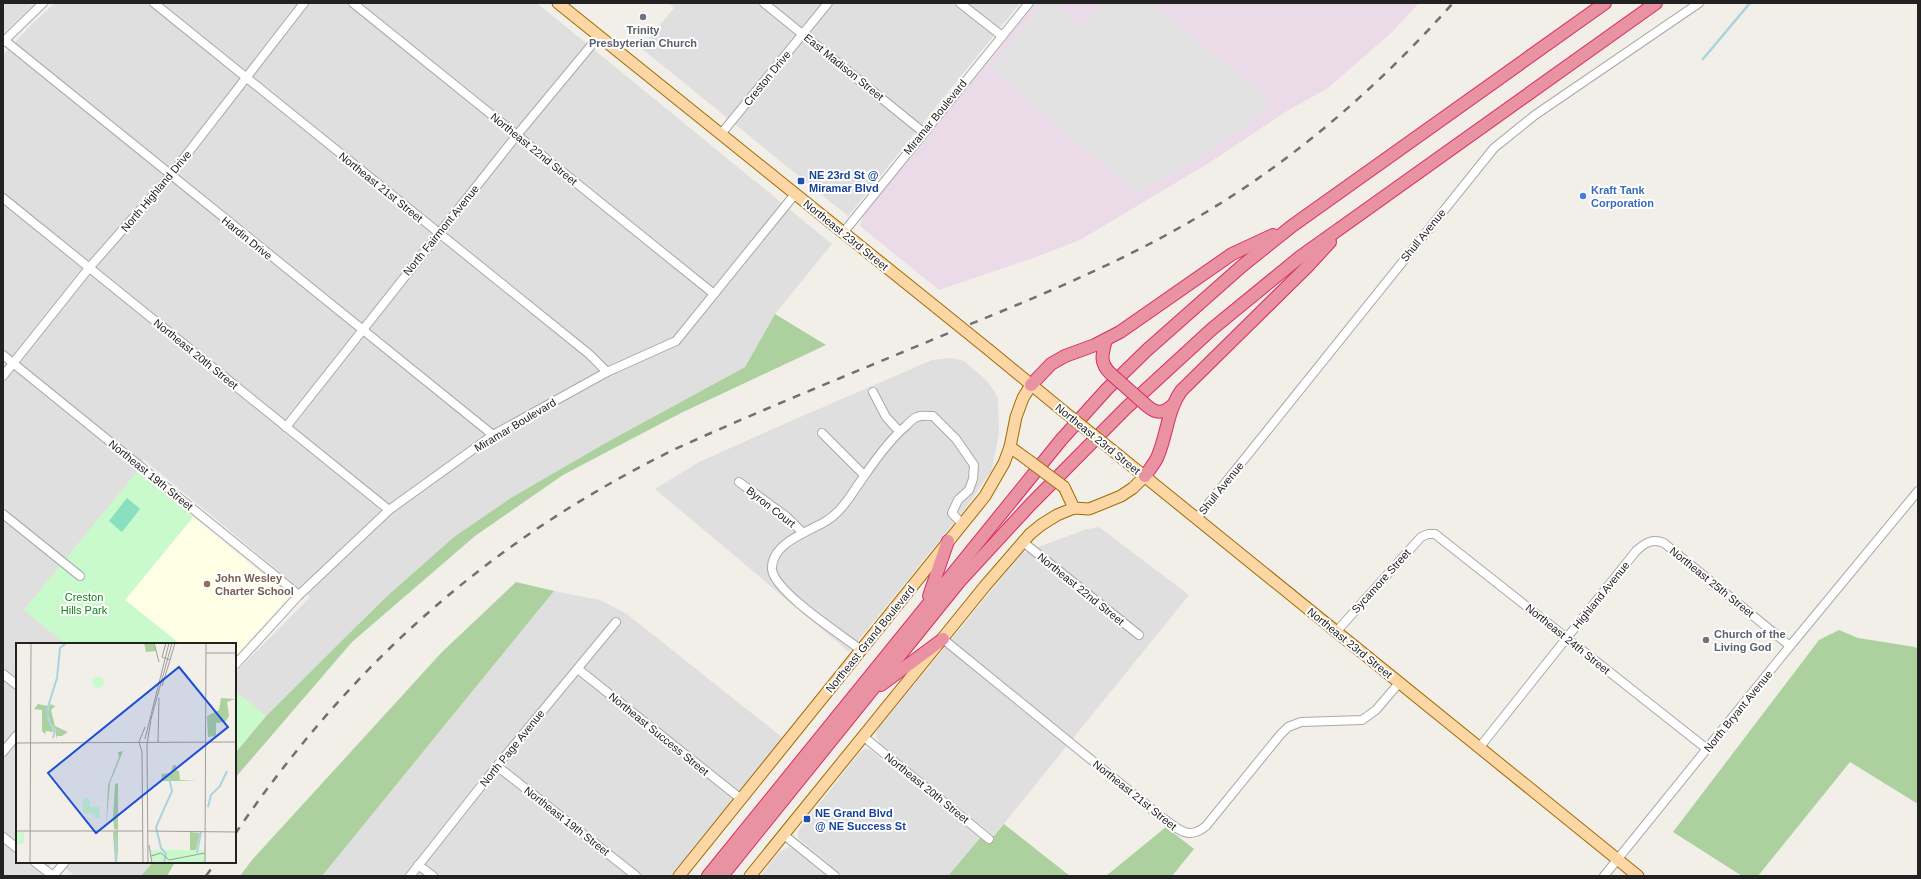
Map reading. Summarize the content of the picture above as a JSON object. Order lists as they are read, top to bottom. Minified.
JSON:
{"streets":{"main road":["Northeast 23rd Street","Northeast Grand Boulevard"],"street":["East Madison Street","Creston Drive","Miramar Boulevard","Northeast 22nd Street","Northeast 21st Street","North Highland Drive","North Fairmont Avenue","Shull Avenue","Hardin Drive","Northeast 20th Street","Northeast 19th Street","Byron Court","Sycamore Street","Northeast 25th Street","Highland Avenue","Northeast 24th Street","North Bryant Avenue","Northeast Success Street","North Page Avenue"]},"crossings":[["East Madison Street","Creston Drive"],["East Madison Street","Miramar Boulevard"],["Creston Drive","Northeast 23rd Street"],["Miramar Boulevard","Northeast 22nd Street"],["Miramar Boulevard","Northeast 21st Street"],["Miramar Boulevard","Northeast 23rd Street"],["Miramar Boulevard","Hardin Drive"],["Miramar Boulevard","Northeast 20th Street"],["Miramar Boulevard","Northeast 19th Street"],["Northeast 22nd Street","North Fairmont Avenue"],["Northeast 21st Street","North Highland Drive"],["Northeast 21st Street","North Fairmont Avenue"],["Northeast 21st Street","Northeast 23rd Street"],["North Highland Drive","Hardin Drive"],["North Highland Drive","Northeast 20th Street"],["North Highland Drive","Northeast 19th Street"],["North Fairmont Avenue","Northeast 23rd Street"],["North Fairmont Avenue","Hardin Drive"],["North Fairmont Avenue","Northeast 20th Street"],["Northeast 23rd Street","Shull Avenue"],["Northeast 23rd Street","Sycamore Street"],["Northeast 23rd Street","Highland Avenue"],["Northeast 23rd Street","Northeast Grand Boulevard"],["Northeast 23rd Street","North Bryant Avenue"],["Northeast 19th Street","North Page Avenue"],["Sycamore Street","Northeast 24th Street"],["Northeast 25th Street","Highland Avenue"],["Northeast 25th Street","North Bryant Avenue"],["Highland Avenue","Northeast 24th Street"],["Northeast Grand Boulevard","Northeast Success Street"],["Northeast 24th Street","North Bryant Avenue"],["Northeast Success Street","North Page Avenue"]],"parks":["Creston Hills Park"],"places":{"other":["Trinity Presbyterian Church","Kraft Tank Corporation","John Wesley Charter School","Church of the Living God"],"transit":["NE 23rd St @ Miramar Blvd","NE Grand Blvd @ NE Success St"]}}
